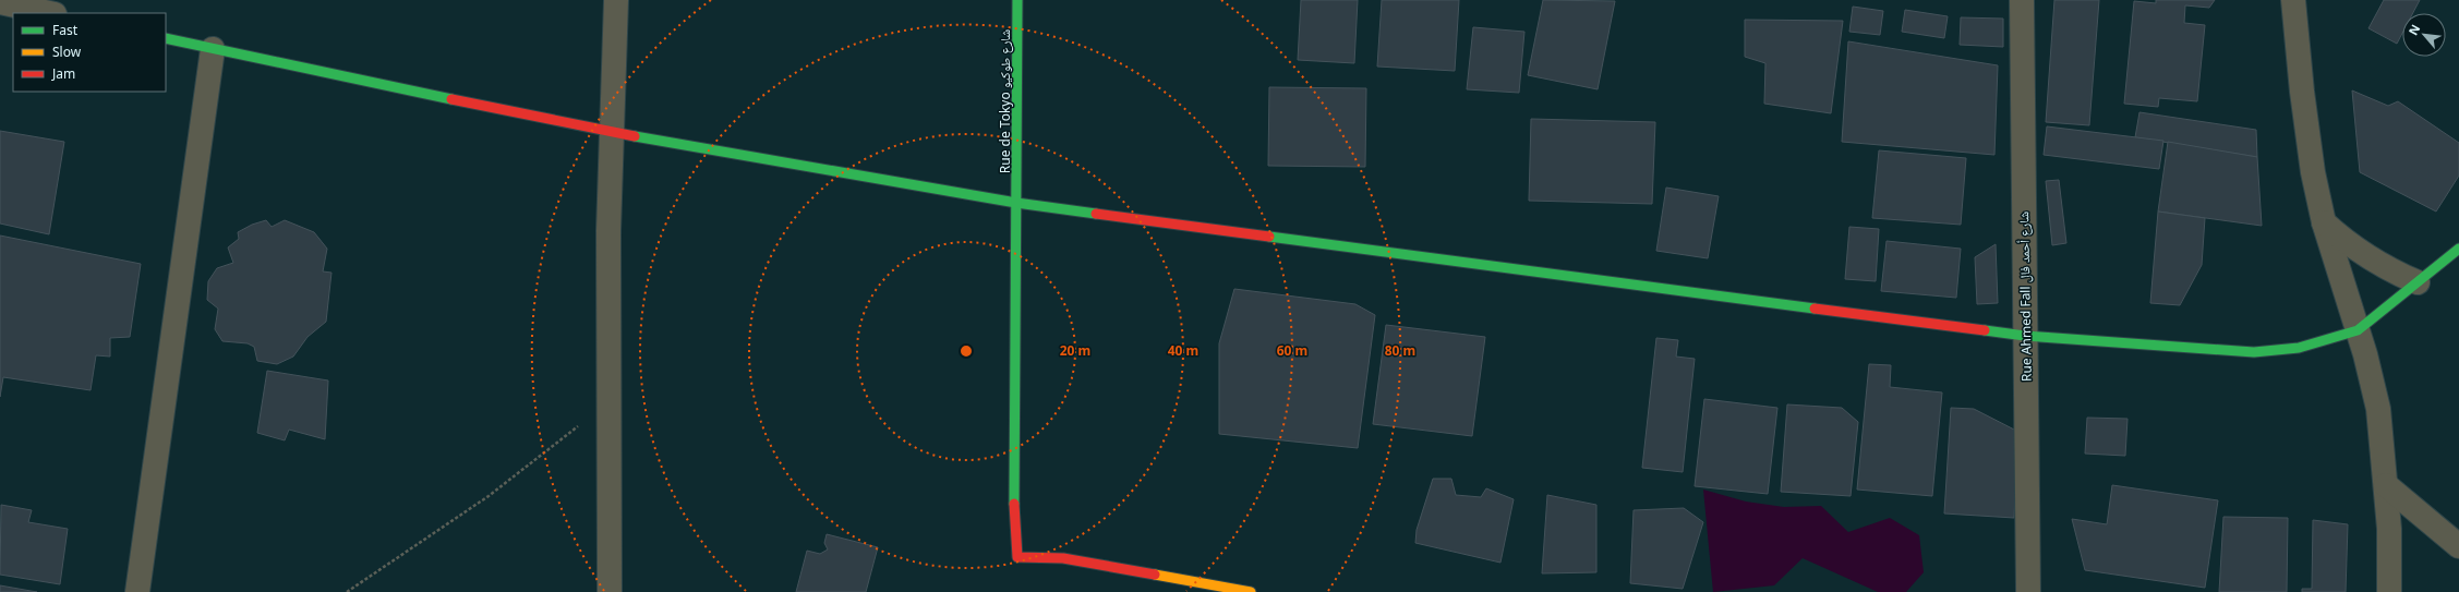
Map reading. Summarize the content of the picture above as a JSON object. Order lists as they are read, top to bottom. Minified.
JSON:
{"streets":{"street":["Rue de Tokyo شارع طوكيو","Rue Ahmed Fall شارع أحمد فال"]},"legend":["Fast","Slow","Jam"],"north":"top left","rings":["20 m","40 m","60 m","80 m"]}
